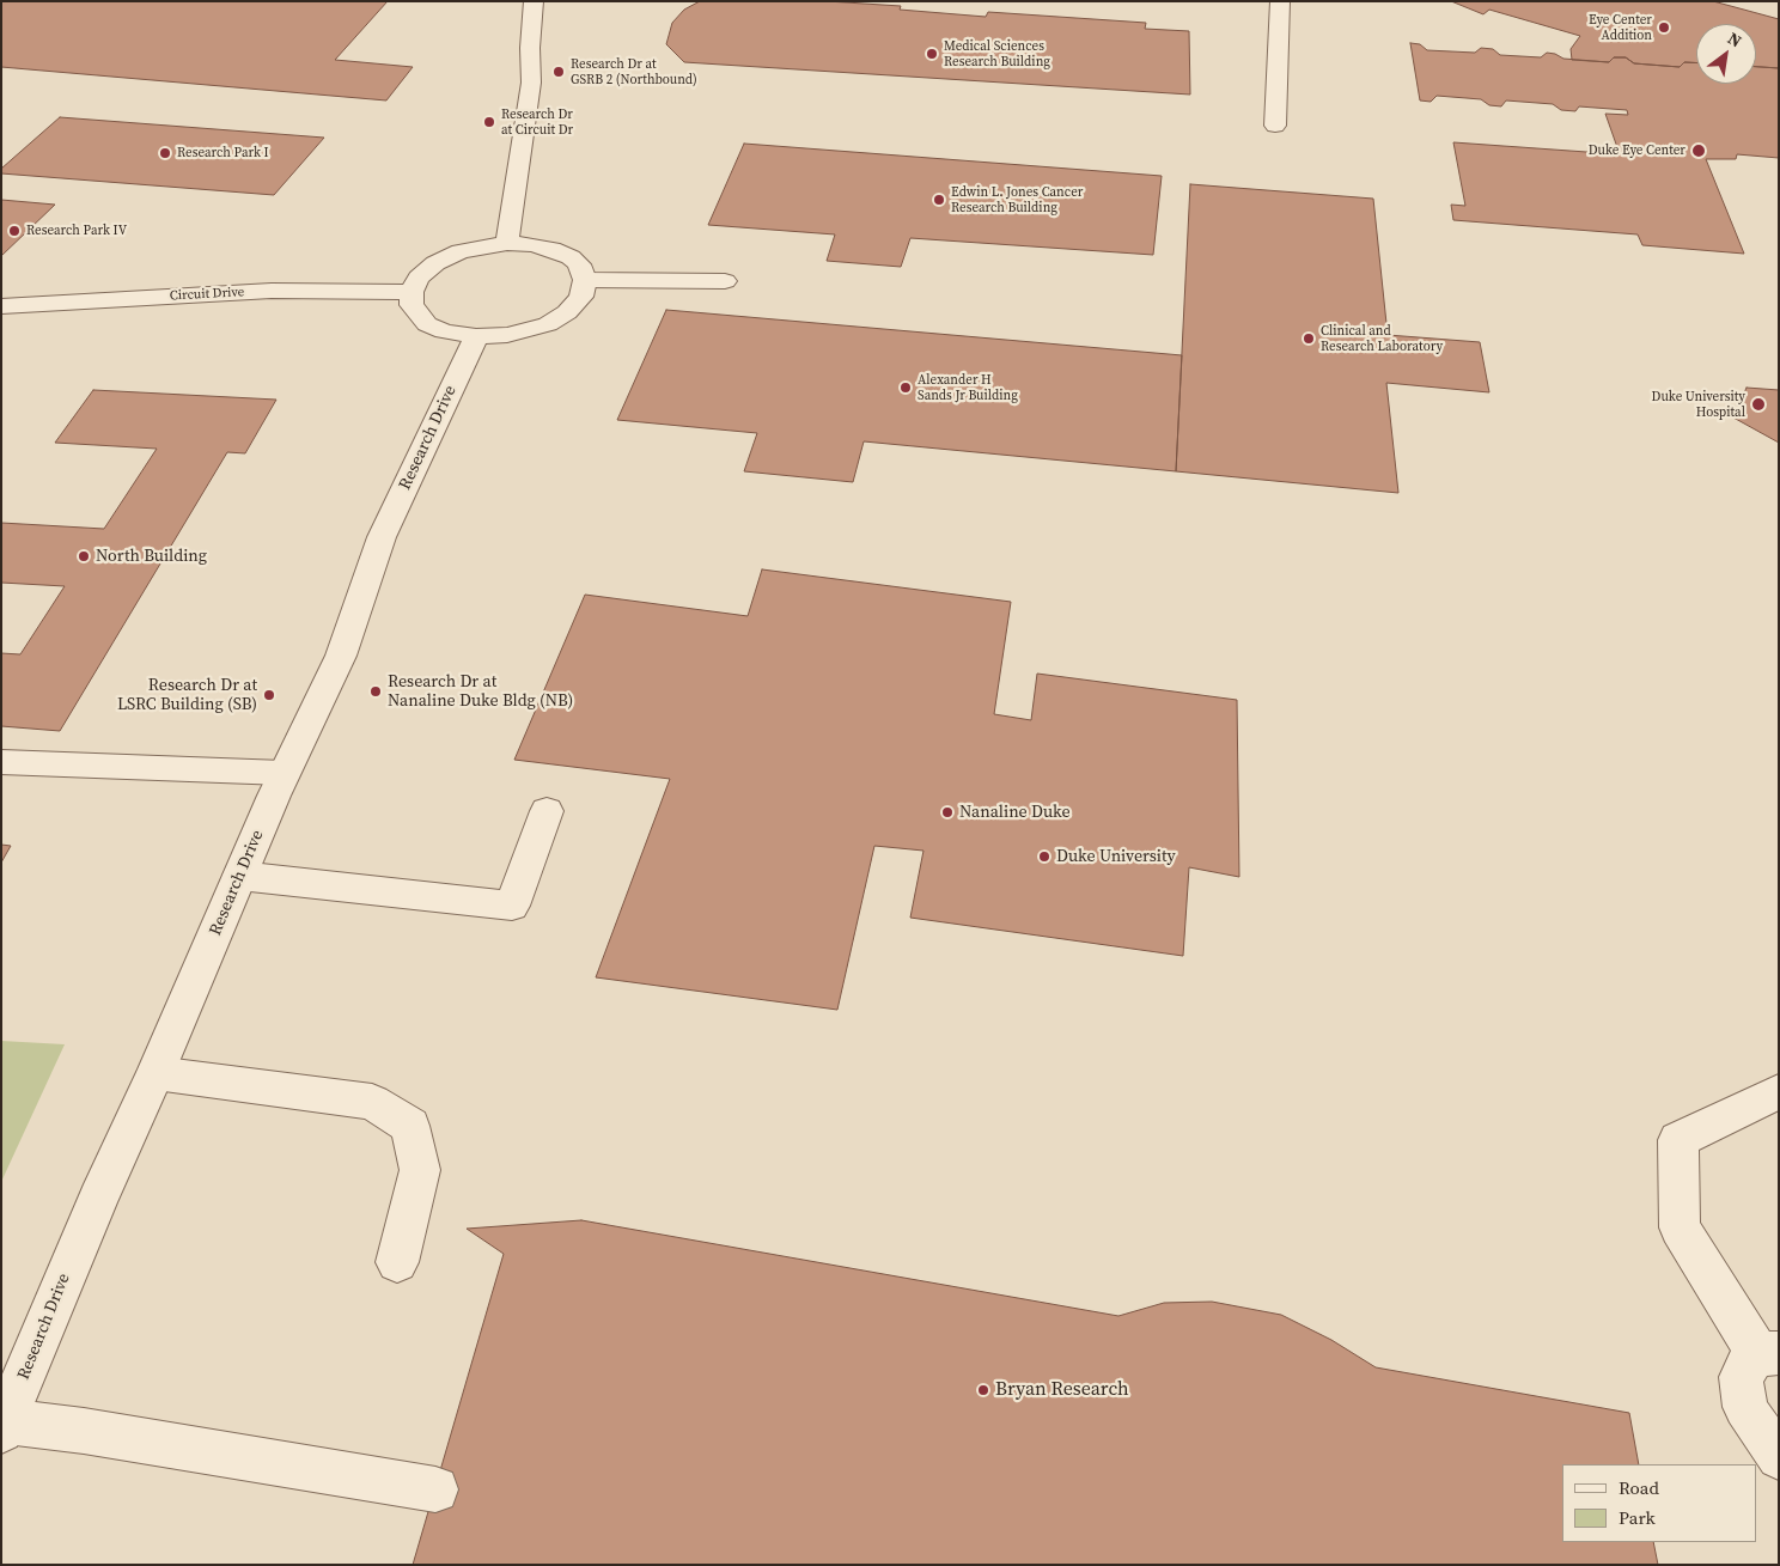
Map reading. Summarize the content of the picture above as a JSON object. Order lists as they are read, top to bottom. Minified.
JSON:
{"streets":{"street":["Circuit Drive","Research Drive"]},"places":["Eye Center Addition","Medical Sciences Research Building","Research Dr at GSRB 2 (Northbound)","Research Dr at Circuit Dr","Duke Eye Center","Research Park I","Edwin L. Jones Cancer Research Building","Research Park IV","Clinical and Research Laboratory","Alexander H Sands Jr Building","Duke University Hospital","North Building","Research Dr at Nanaline Duke Bldg (NB)","Research Dr at LSRC Building (SB)","Nanaline Duke","Duke University","Bryan Research"],"legend":["Road","Park"],"north":"top right"}
